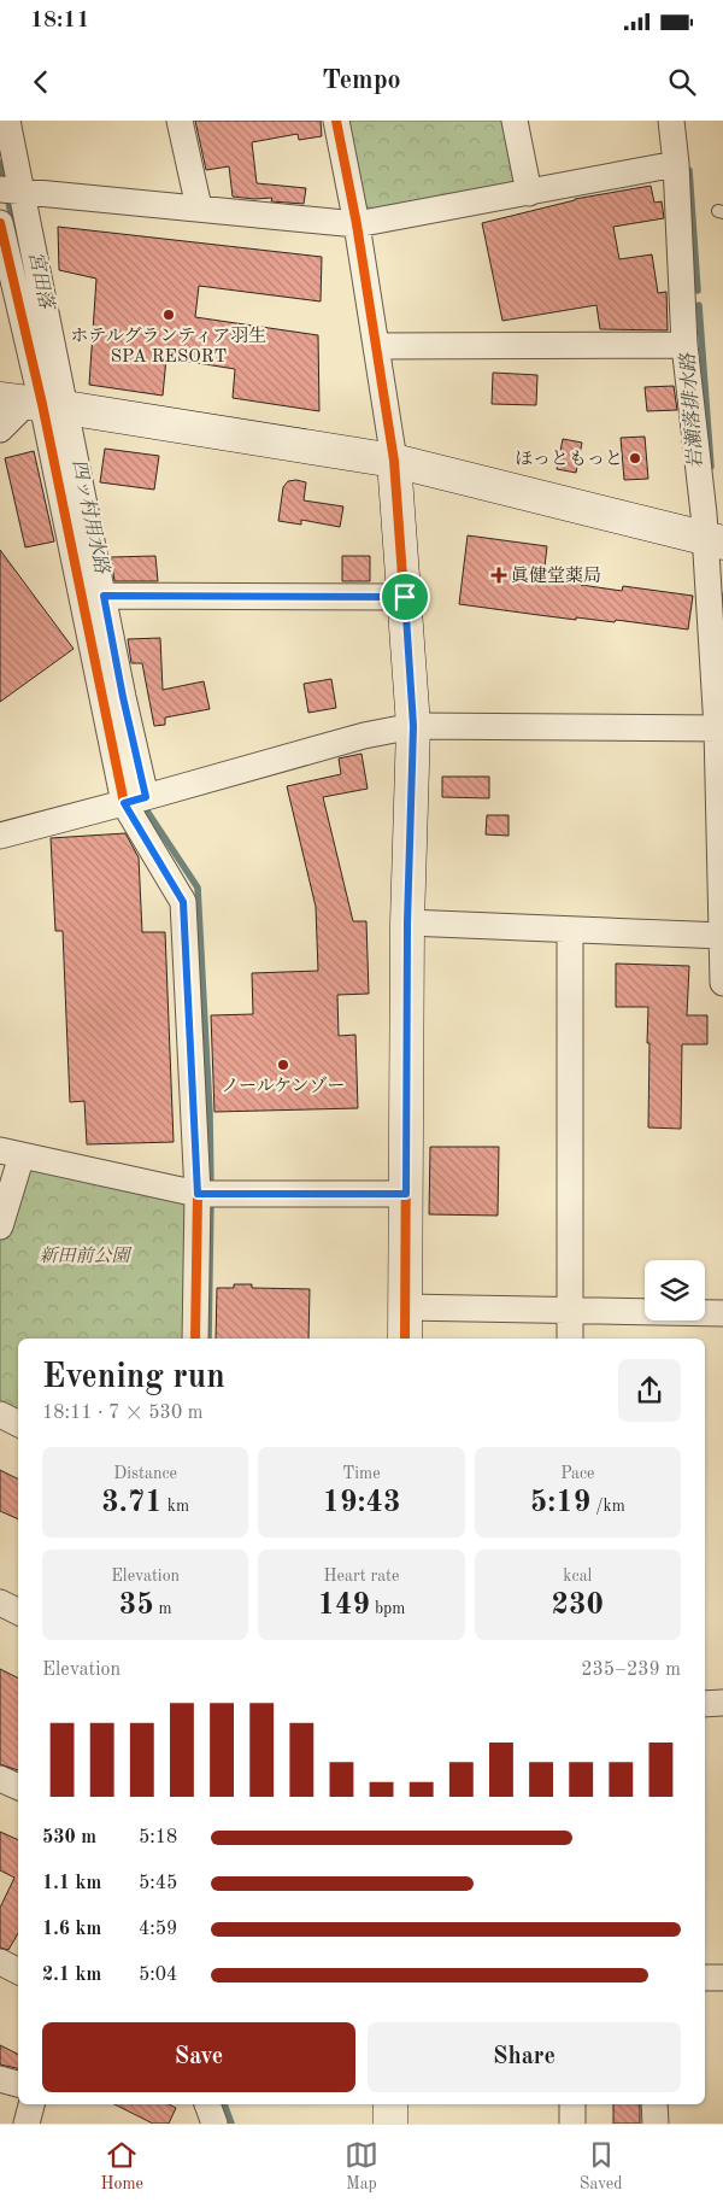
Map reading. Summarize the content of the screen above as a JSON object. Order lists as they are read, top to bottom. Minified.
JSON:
{"water":["宮田落","岩瀬落排水路","四ッ村用水路"],"parks":["新田前公園"],"places":{"other":["ホテルグランティア羽生 SPA RESORT","ほっともっと","ノールケンゾー"],"health":["眞健堂薬局"]},"page":{"status":"18:11","header":"Tempo","heading":["Evening run","18:11 · 7 × 530 m"],"stats":[["Distance","3.71 km"],["Time","19:43"],["Pace","5:19 /km"],["Elevation","35 m"],["Heart rate","149 bpm"],["kcal","230"]],"chart":["Elevation","235–239 m"],"list":[{"name":"530 m","note":"5:18"},{"name":"1.1 km","note":"5:45"},{"name":"1.6 km","note":"4:59"},{"name":"2.1 km","note":"5:04"}],"buttons":["Save","Share"],"tabs":["Home","Map","Saved"]}}
